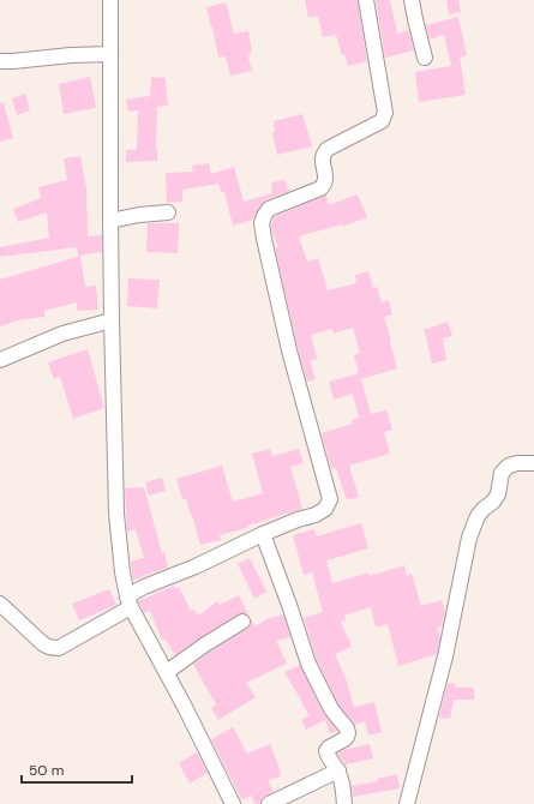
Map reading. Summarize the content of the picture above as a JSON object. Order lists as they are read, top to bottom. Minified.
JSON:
{"scale_bar":"50 m"}
